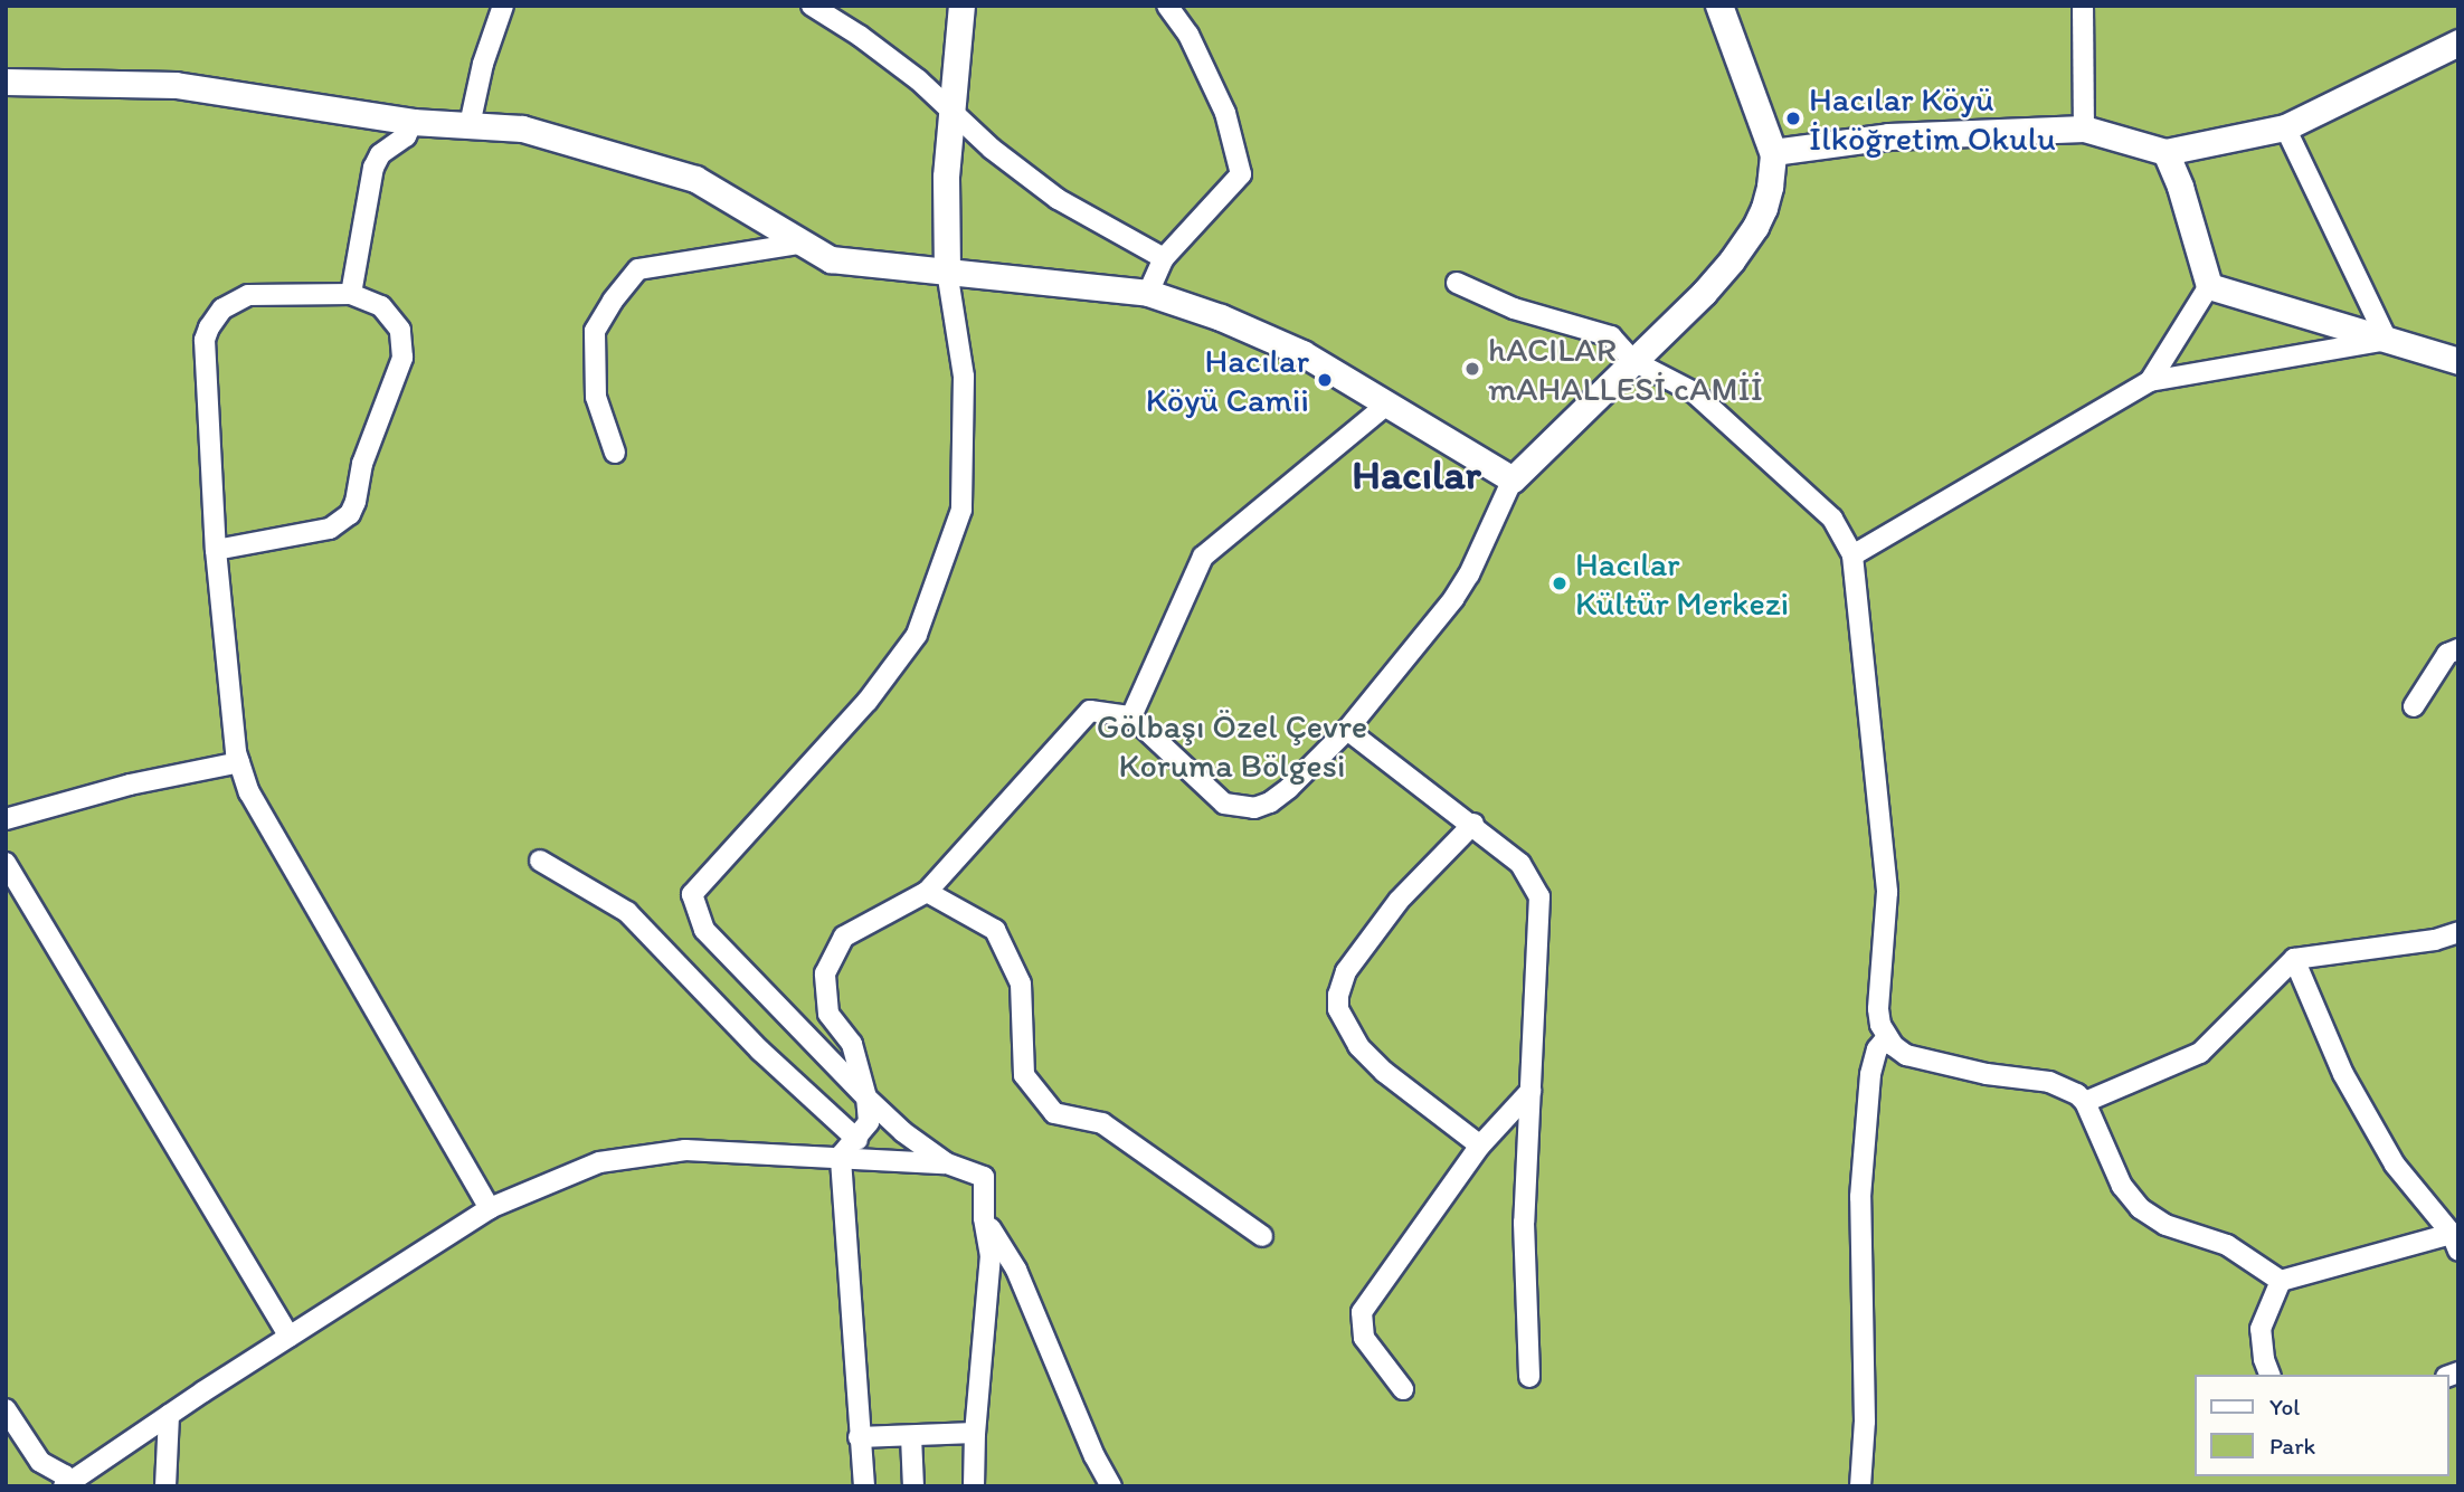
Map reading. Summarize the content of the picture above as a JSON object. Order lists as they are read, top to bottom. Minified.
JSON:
{"districts":["Hacılar"],"parks":["Gölbaşı Özel Çevre Koruma Bölgesi"],"places":["Hacılar Köyü İlköğretim Okulu","hACILAR mAHALLESİ cAMİİ","Hacılar Köyü Camii","Hacılar Kültür Merkezi"],"legend":["Yol","Park"]}
